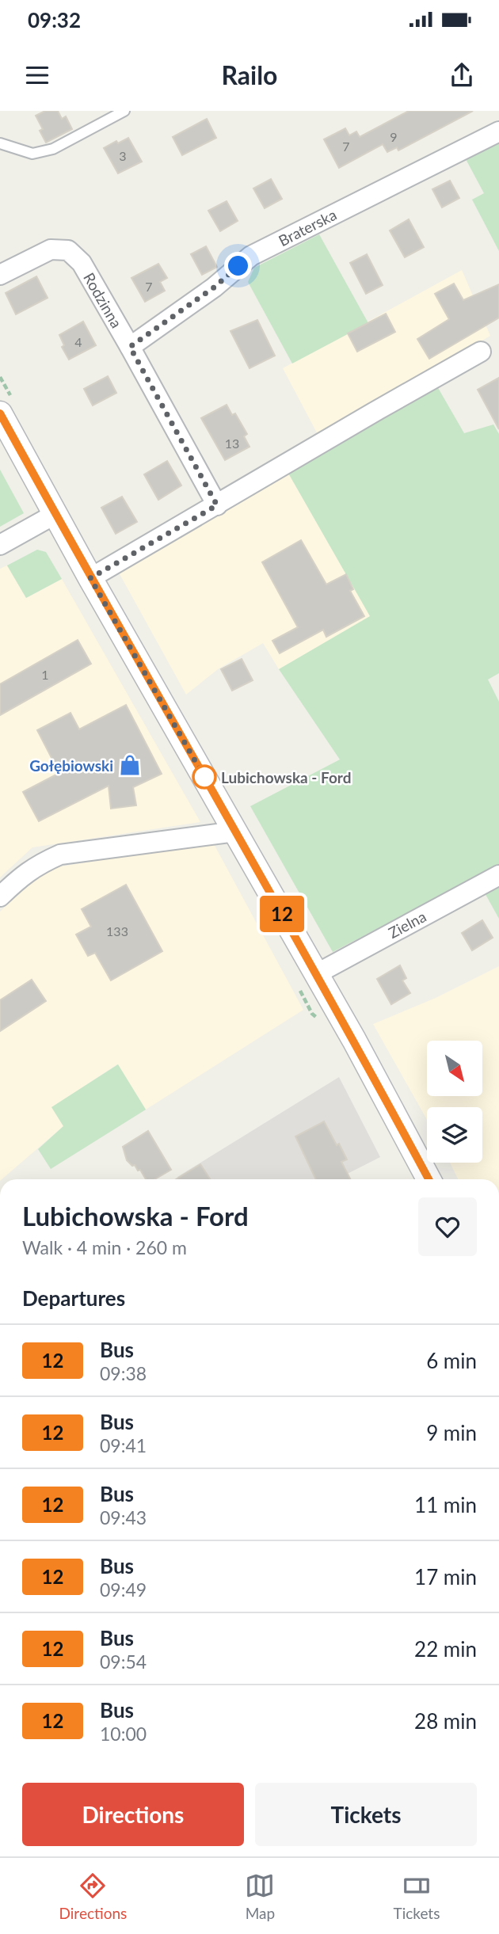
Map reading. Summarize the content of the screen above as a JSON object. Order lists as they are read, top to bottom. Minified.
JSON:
{"streets":{"street":["Braterska","Rodzinna","Zielna"]},"crossings":[["Braterska","Rodzinna"]],"places":{"shop":["Gołębiowski"],"other":["Lubichowska - Ford"]},"lines":["bus line 12"],"house_numbers":["9","7","3","7","4","13","1","133"],"north":"bottom right","page":{"status":"09:32","header":"Railo","on_map":"12","heading":[["Lubichowska - Ford","Walk · 4 min · 260 m"],"Departures"],"list":[{"mark":"12","name":"Bus","note":"09:38","value":"6 min"},{"mark":"12","name":"Bus","note":"09:41","value":"9 min"},{"mark":"12","name":"Bus","note":"09:43","value":"11 min"},{"mark":"12","name":"Bus","note":"09:49","value":"17 min"},{"mark":"12","name":"Bus","note":"09:54","value":"22 min"},{"mark":"12","name":"Bus","note":"10:00","value":"28 min"}],"buttons":["Directions","Tickets"],"tabs":["Directions","Map","Tickets"]}}
